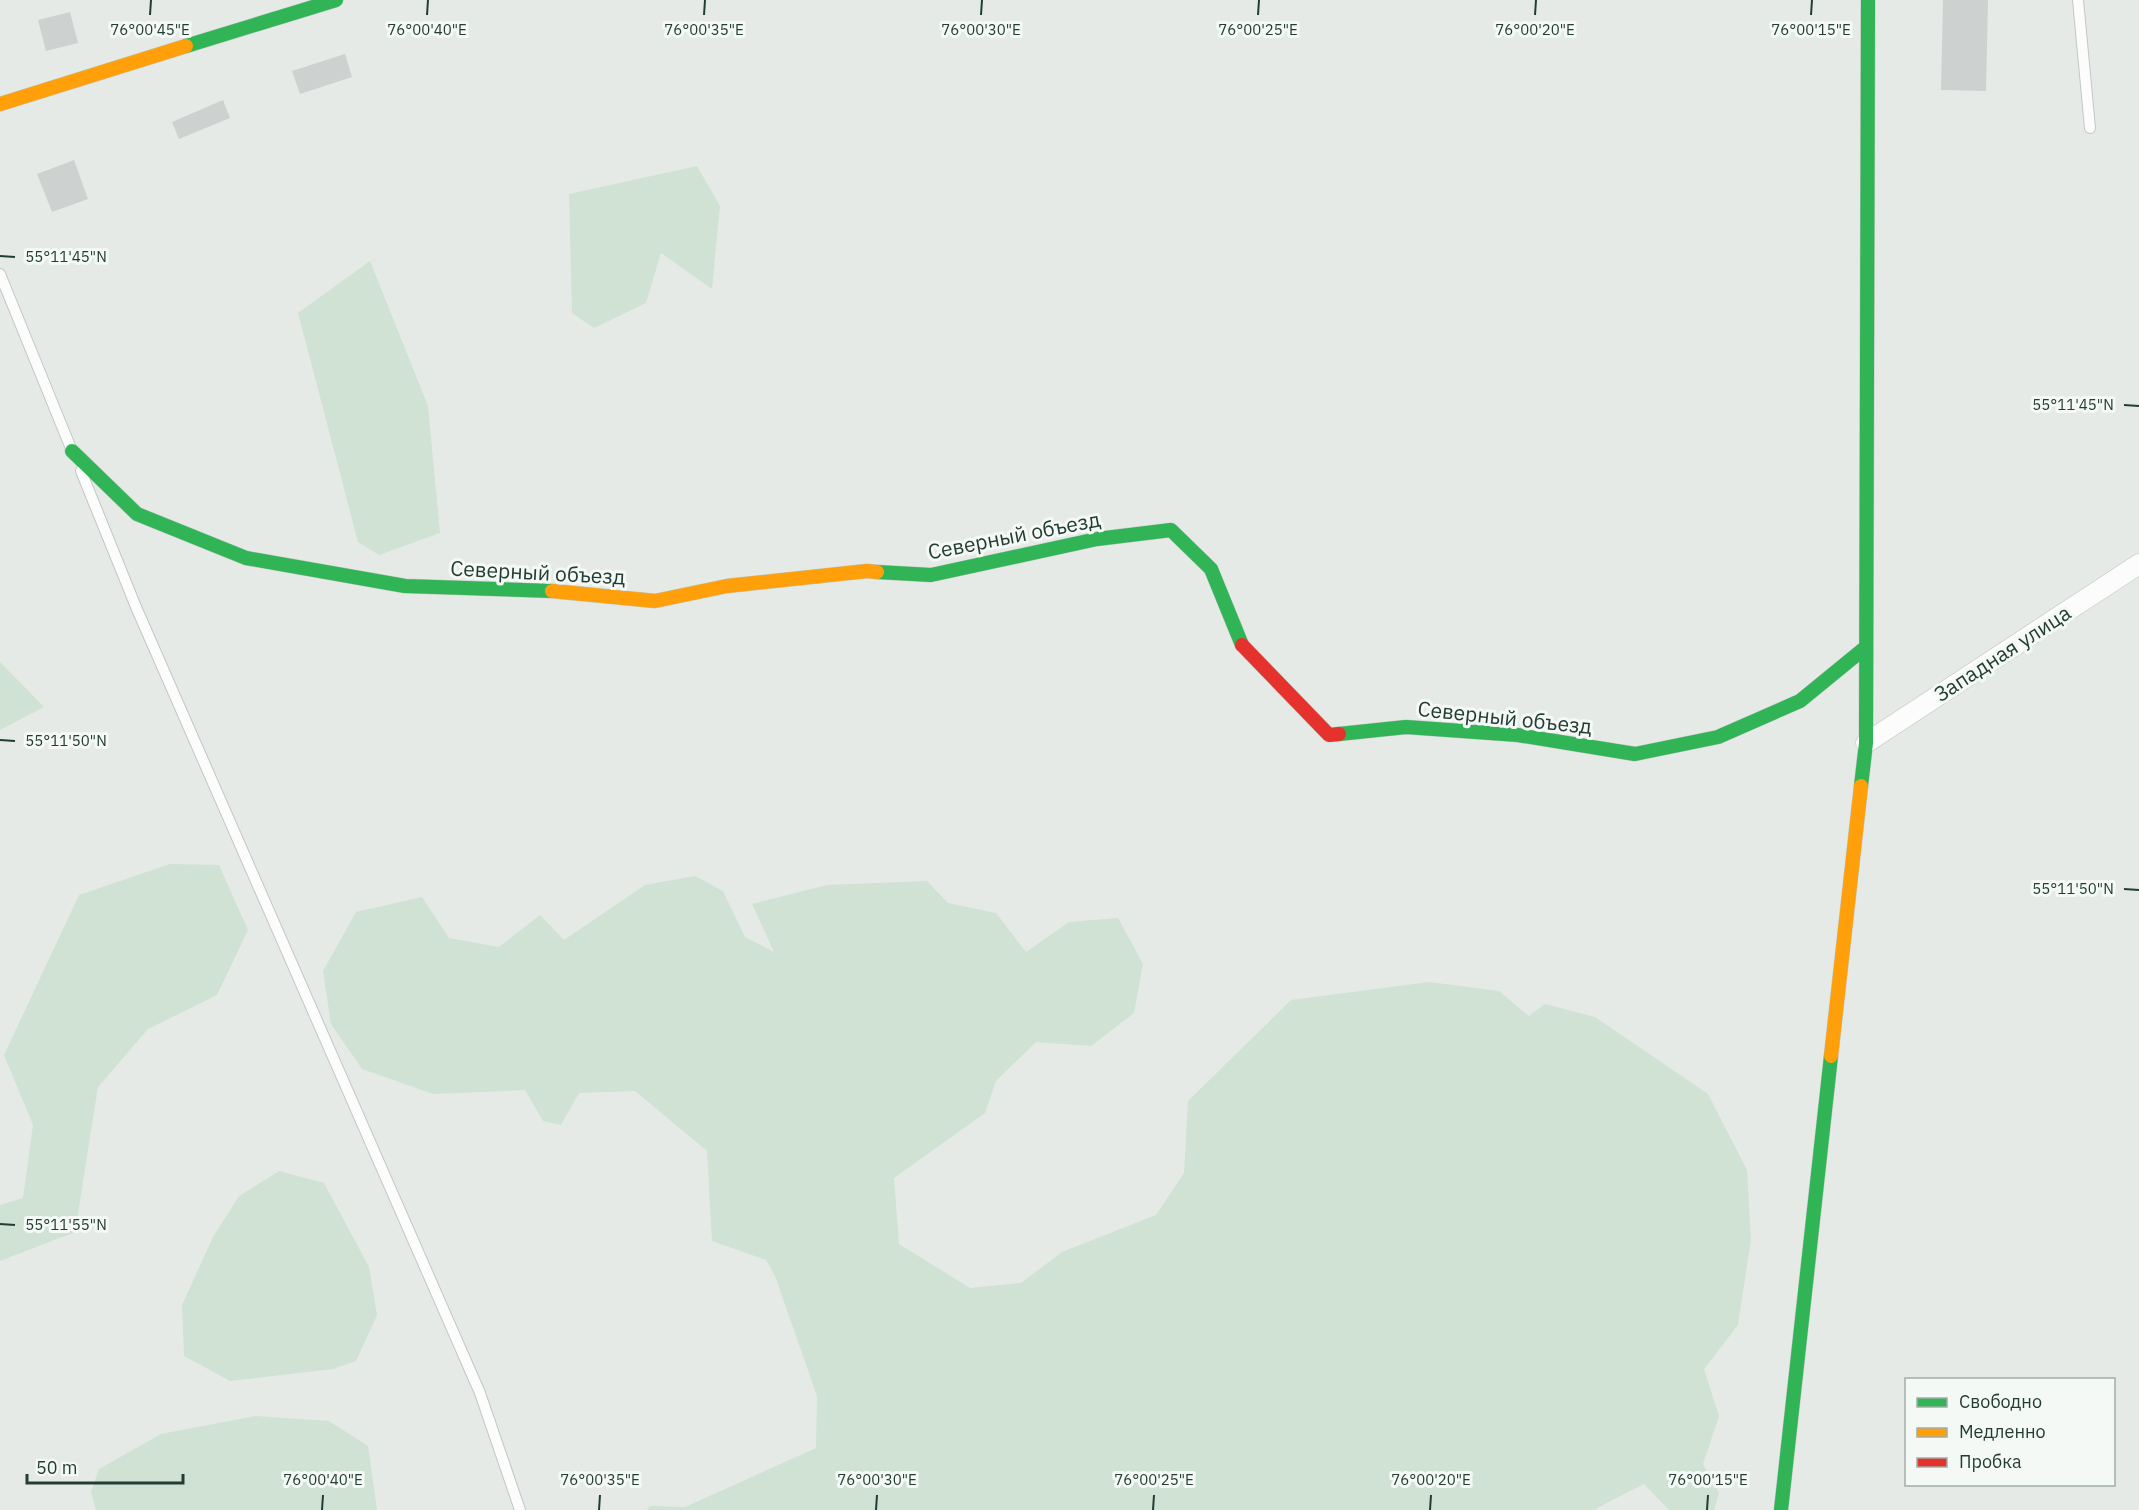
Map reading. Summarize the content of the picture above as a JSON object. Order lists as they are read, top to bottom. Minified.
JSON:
{"streets":{"street":["Северный объезд","Западная улица"]},"legend":["Свободно","Медленно","Пробка"],"scale_bar":"50 m","coordinates":["76°00'45\"E","76°00'40\"E","76°00'35\"E","76°00'30\"E","76°00'25\"E","76°00'20\"E","76°00'15\"E","55°11'45\"N","55°11'50\"N","55°11'55\"N"]}
